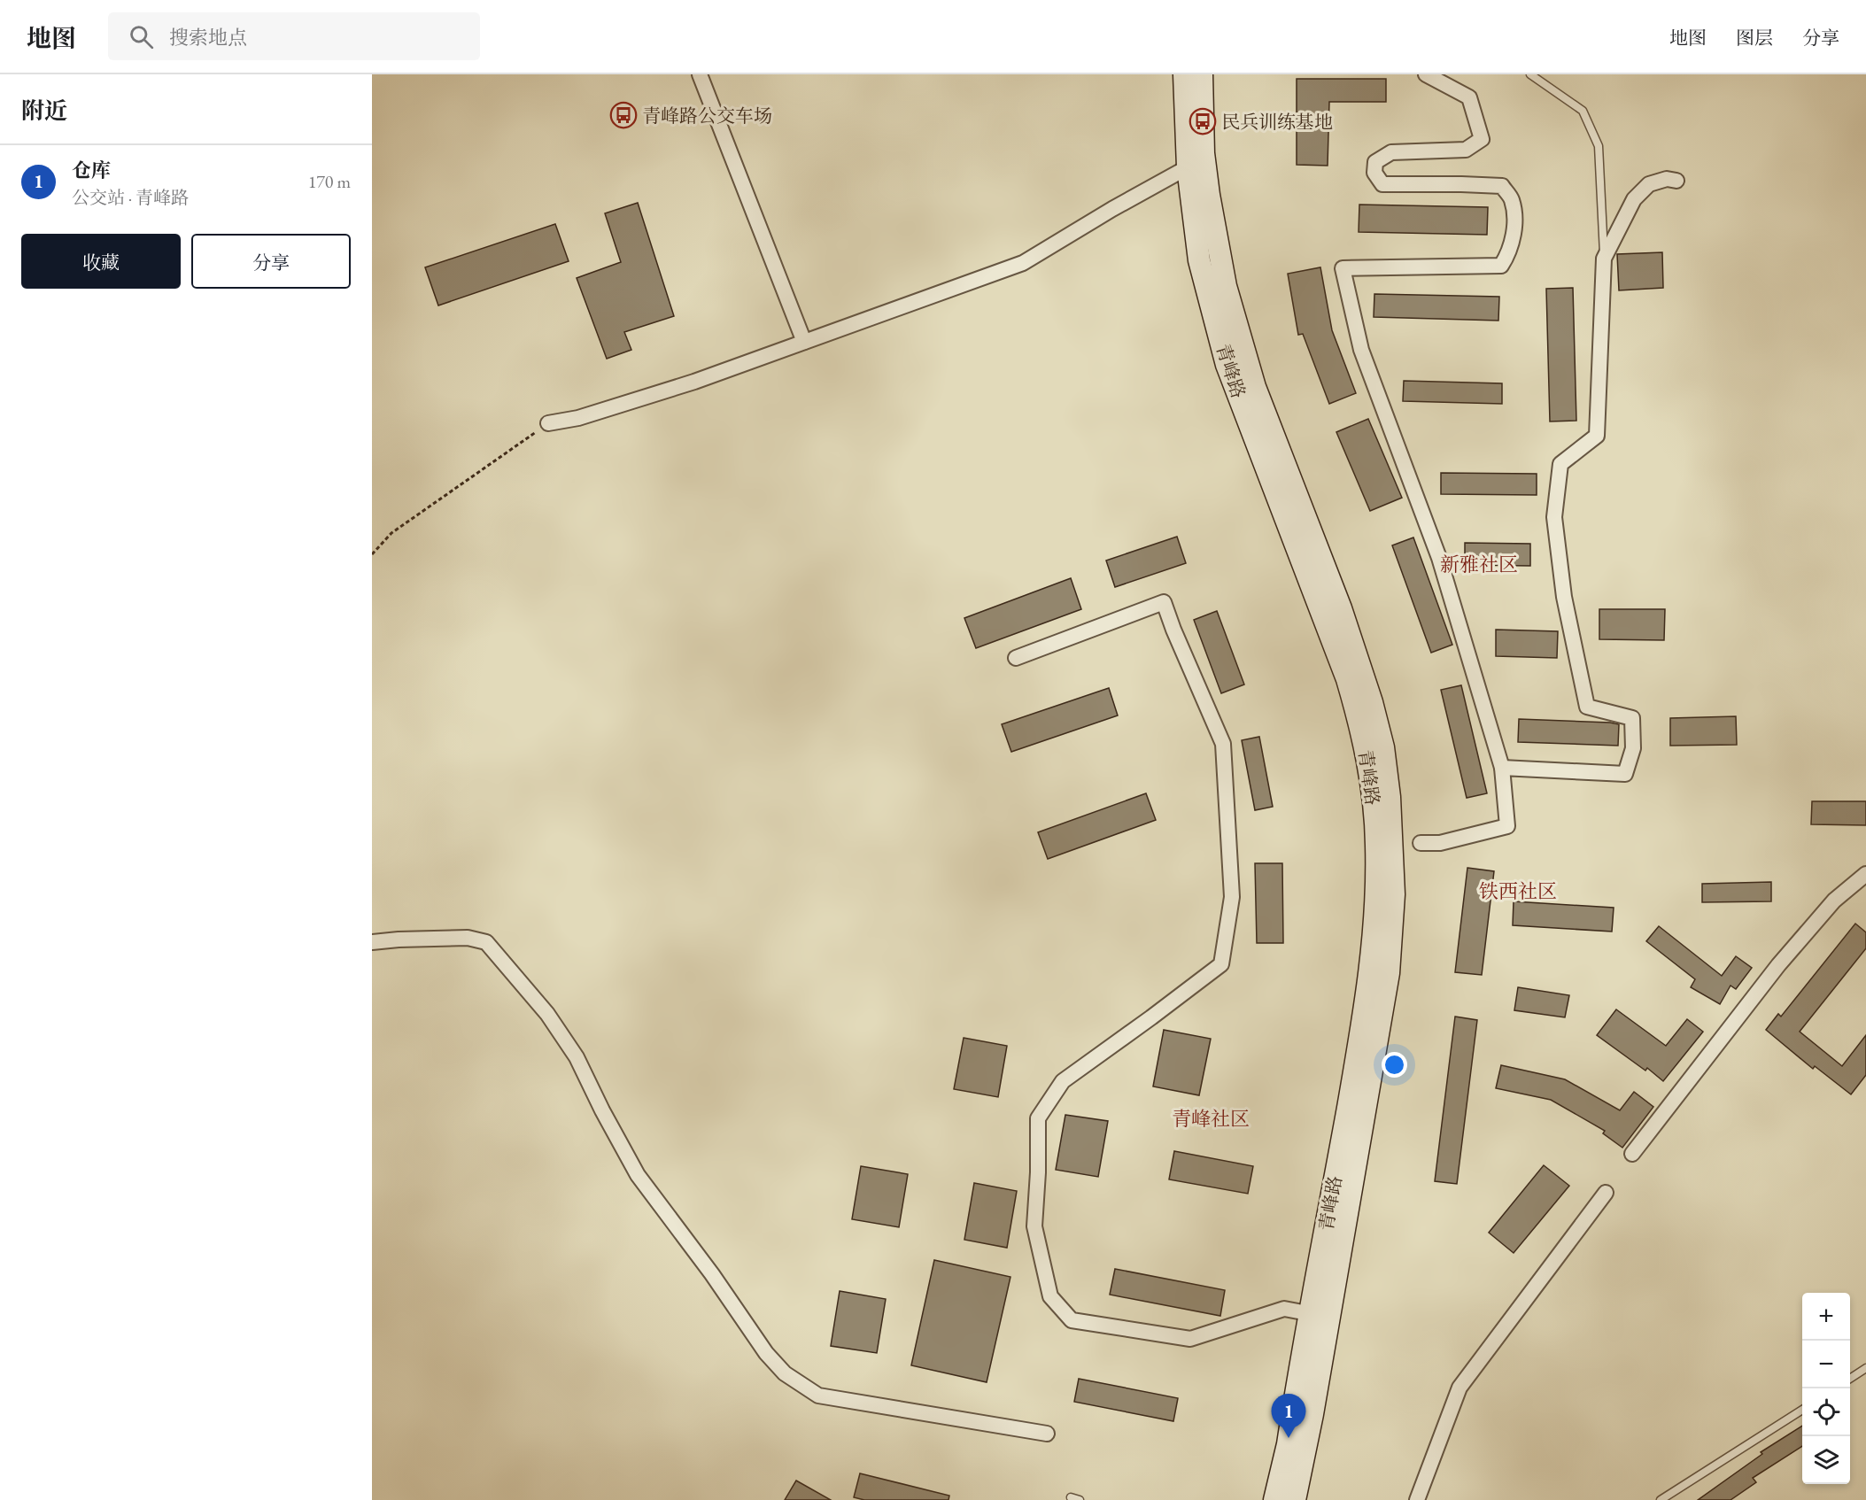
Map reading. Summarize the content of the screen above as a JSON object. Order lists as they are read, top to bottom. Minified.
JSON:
{"streets":{"main road":["青峰路"]},"districts":["新雅社区","铁西社区","青峰社区"],"places":{"bus stop":["青峰路公交车场","民兵训练基地"]},"page":{"header":"地图","search":"搜索地点","nav":["地图","图层","分享"],"heading":"附近","list":[{"mark":"1","name":"仓库","note":"公交站 · 青峰路","value":"170 m"}],"buttons":["收藏","分享"],"map_buttons":["+","−"],"pins":"1"}}
